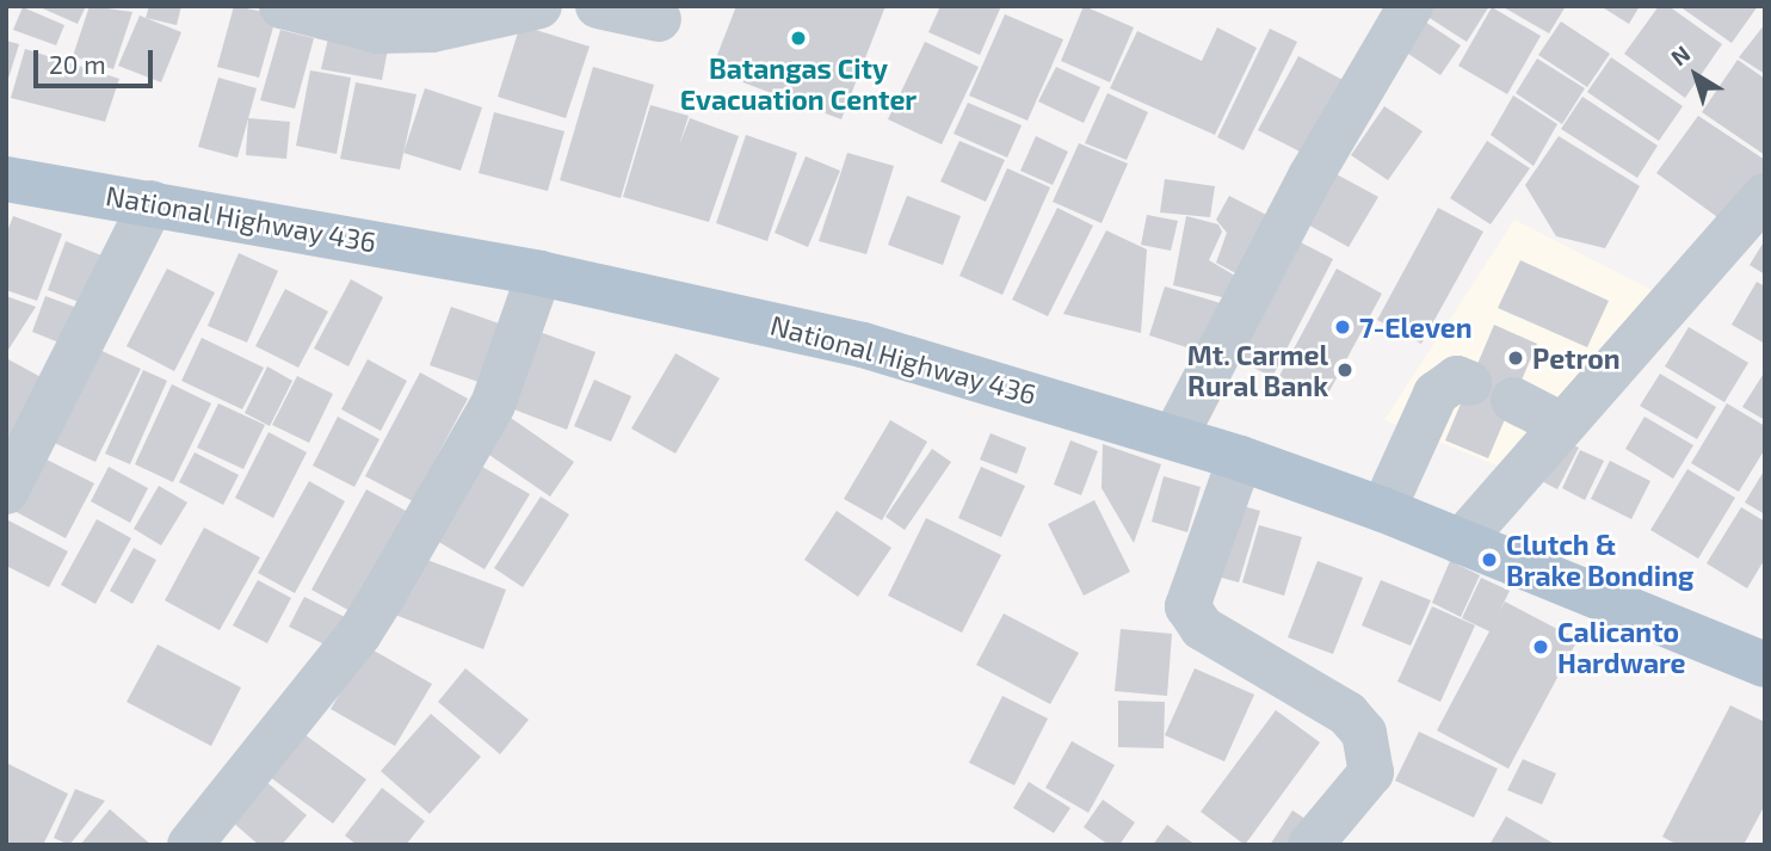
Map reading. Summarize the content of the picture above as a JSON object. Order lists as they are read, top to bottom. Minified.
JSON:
{"streets":{"main road":["National Highway 436"]},"places":["Batangas City Evacuation Center","7-Eleven","Petron","Mt. Carmel Rural Bank","Clutch & Brake Bonding","Calicanto Hardware"],"scale_bar":"20 m","north":"top left"}
